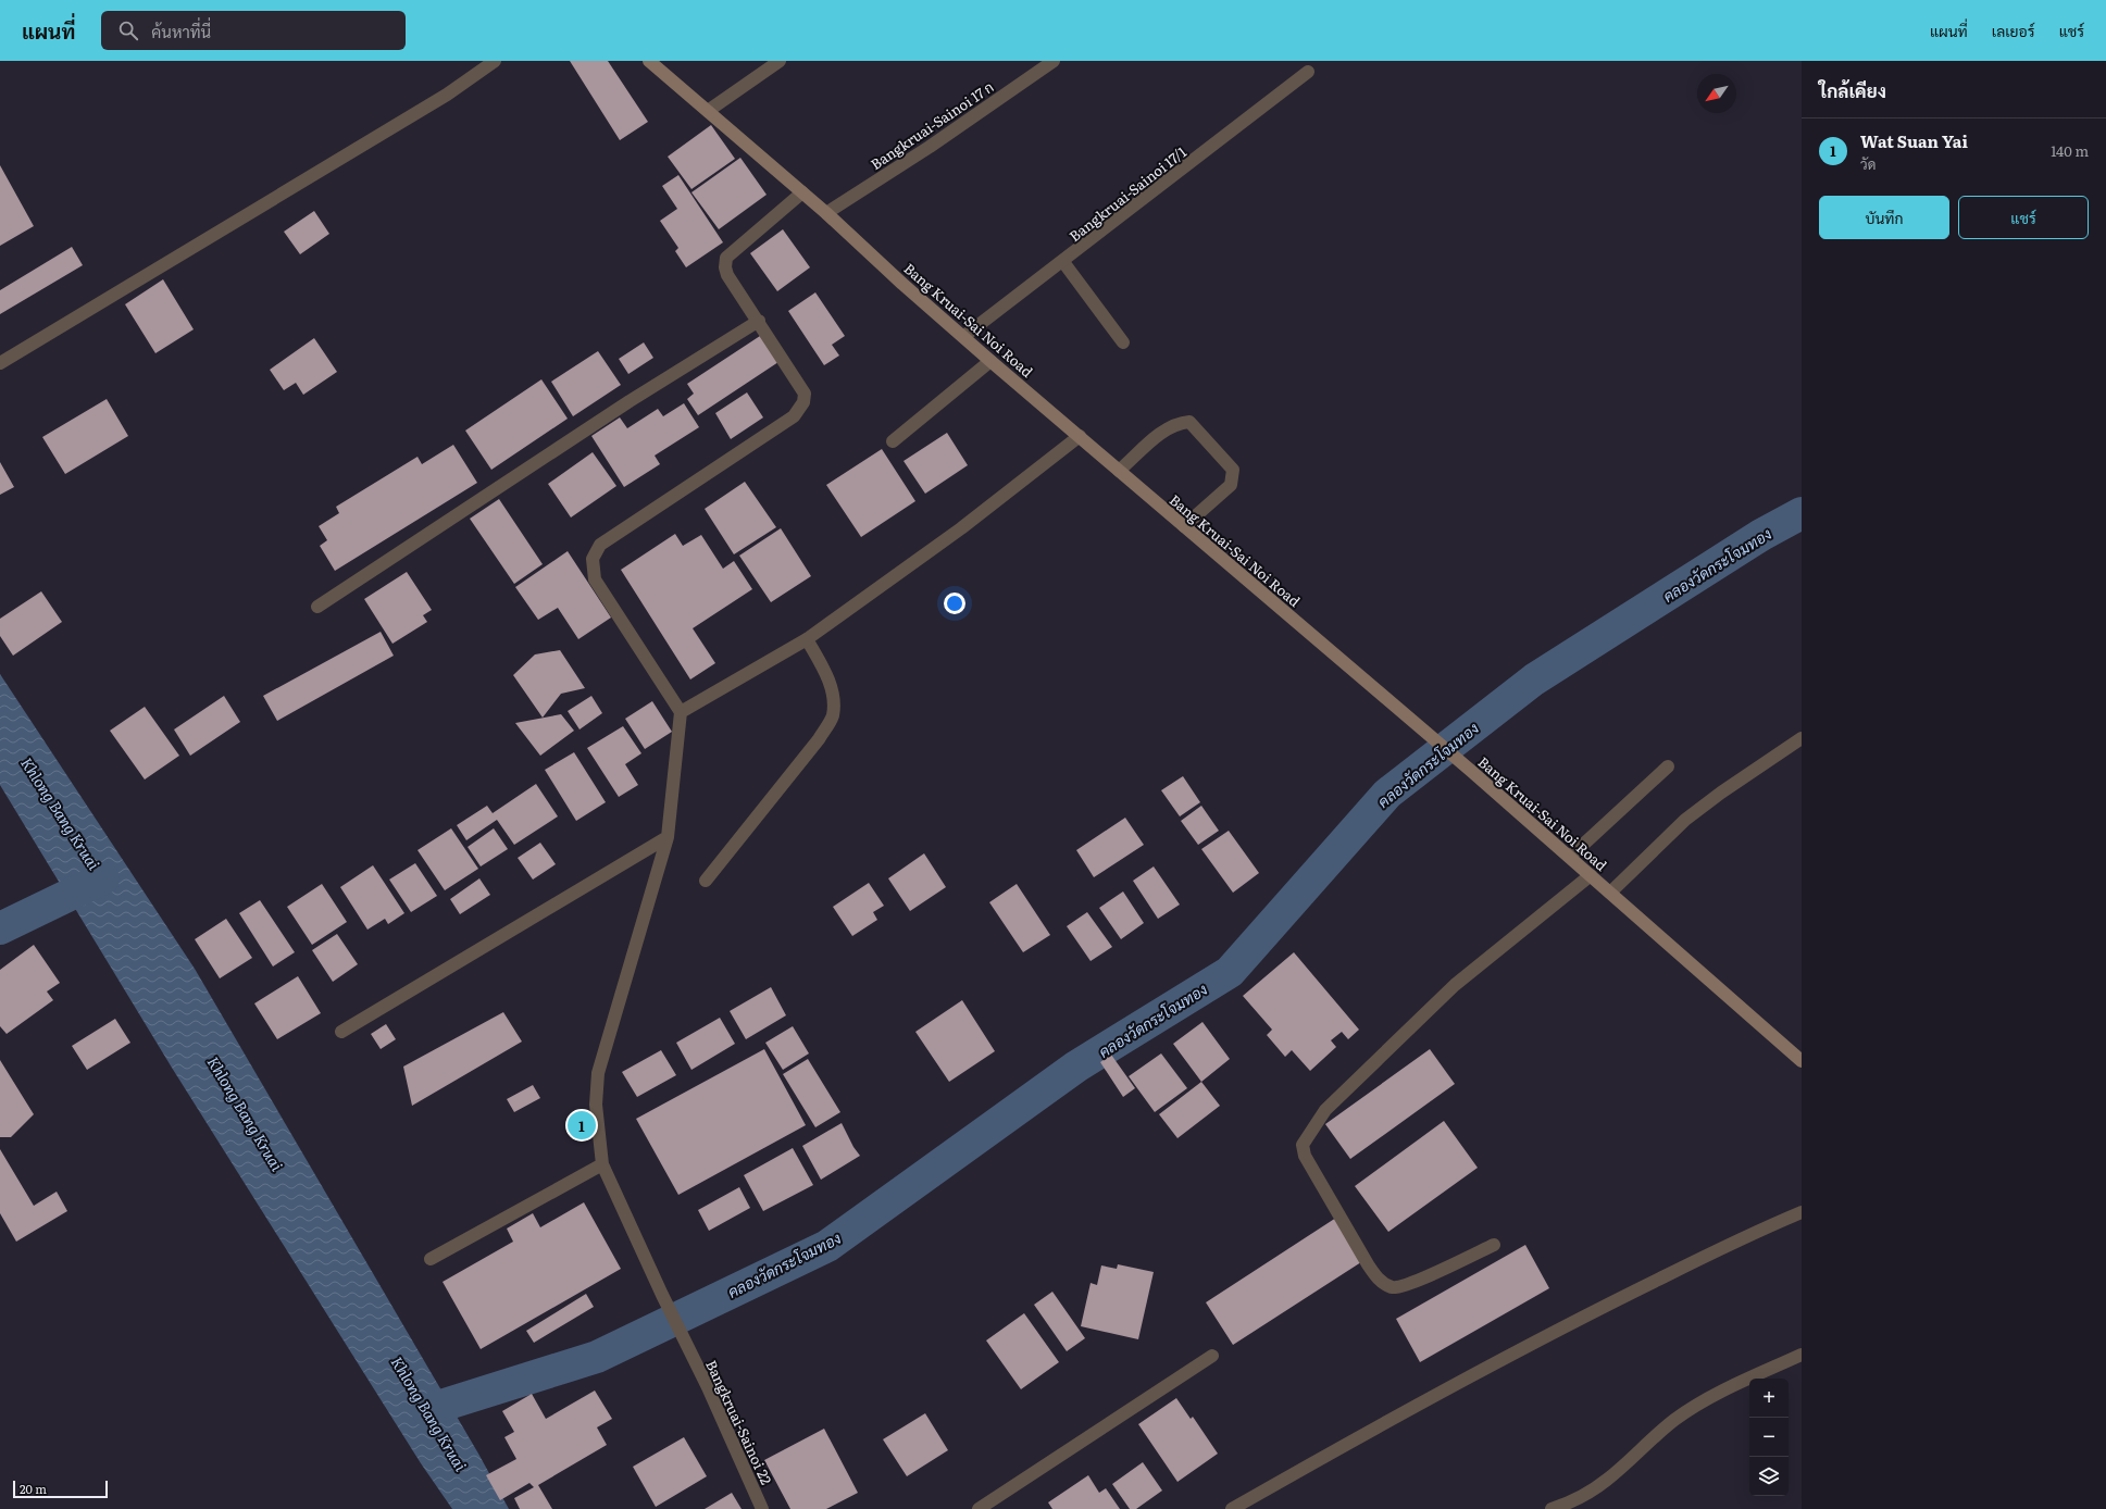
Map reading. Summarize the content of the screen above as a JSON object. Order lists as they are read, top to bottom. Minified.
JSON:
{"streets":{"main road":["Bang Kruai-Sai Noi Road"],"street":["Bangkruai-Sainoi 17 ก","Bangkruai-Sainoi 17/1","Bangkruai-Sainoi 22"]},"crossings":[["Bangkruai-Sainoi 17 ก","Bang Kruai-Sai Noi Road"],["Bangkruai-Sainoi 17/1","Bang Kruai-Sai Noi Road"]],"water":["คลองวัดกระโจมทอง","Khlong Bang Kruai"],"scale_bar":"20 m","north":"bottom left","page":{"header":"แผนที่","search":"ค้นหาที่นี่","nav":["แผนที่","เลเยอร์","แชร์"],"heading":"ใกล้เคียง","list":[{"mark":"1","name":"Wat Suan Yai","note":"วัด","value":"140 m"}],"buttons":["บันทึก","แชร์"],"pins":"1","map_buttons":["+","−"],"scale":"20 m"}}
